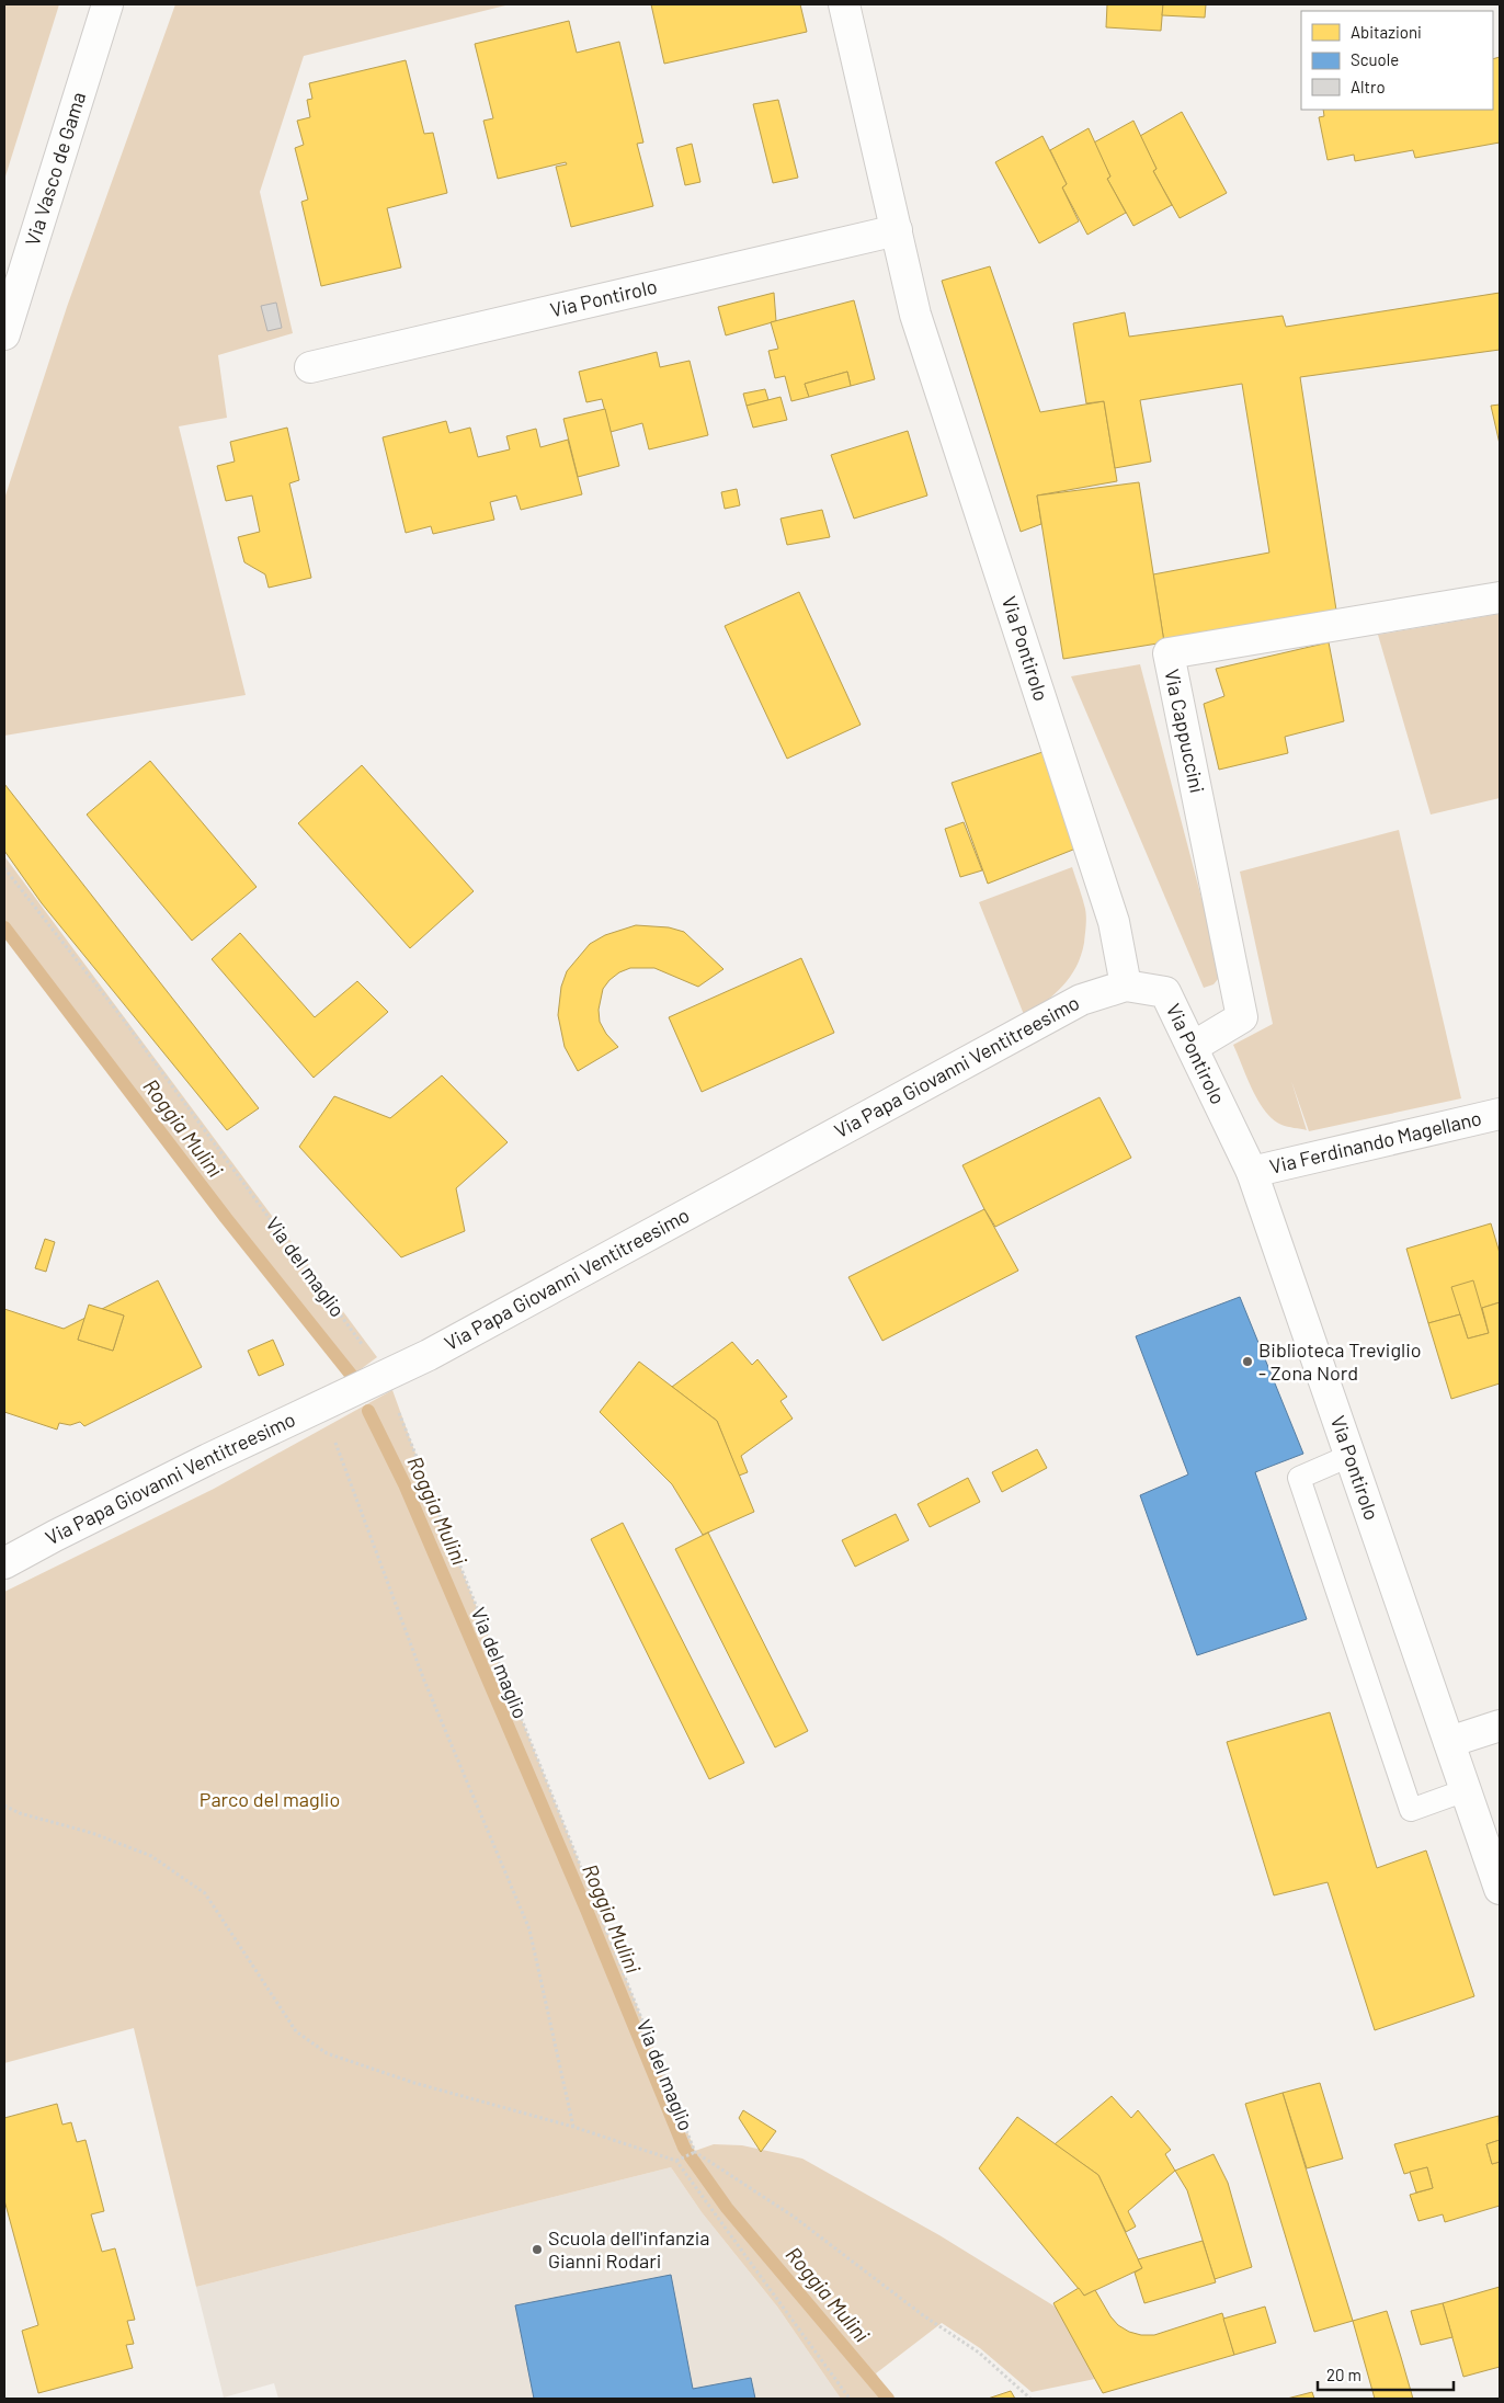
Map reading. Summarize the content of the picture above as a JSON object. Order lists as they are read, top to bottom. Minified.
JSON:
{"streets":{"street":["Via Vasco de Gama","Via Pontirolo","Via Cappuccini","Via Papa Giovanni Ventitreesimo","Via Ferdinando Magellano"],"path":["Via del maglio"]},"crossings":[["Via Pontirolo","Via Cappuccini"],["Via Pontirolo","Via Papa Giovanni Ventitreesimo"],["Via Pontirolo","Via Ferdinando Magellano"],["Via Papa Giovanni Ventitreesimo","Via del maglio"]],"water":["Roggia Mulini"],"parks":["Parco del maglio"],"places":["Biblioteca Treviglio - Zona Nord","Scuola dell'infanzia Gianni Rodari"],"legend":["Abitazioni","Scuole","Altro"],"scale_bar":"20 m"}
